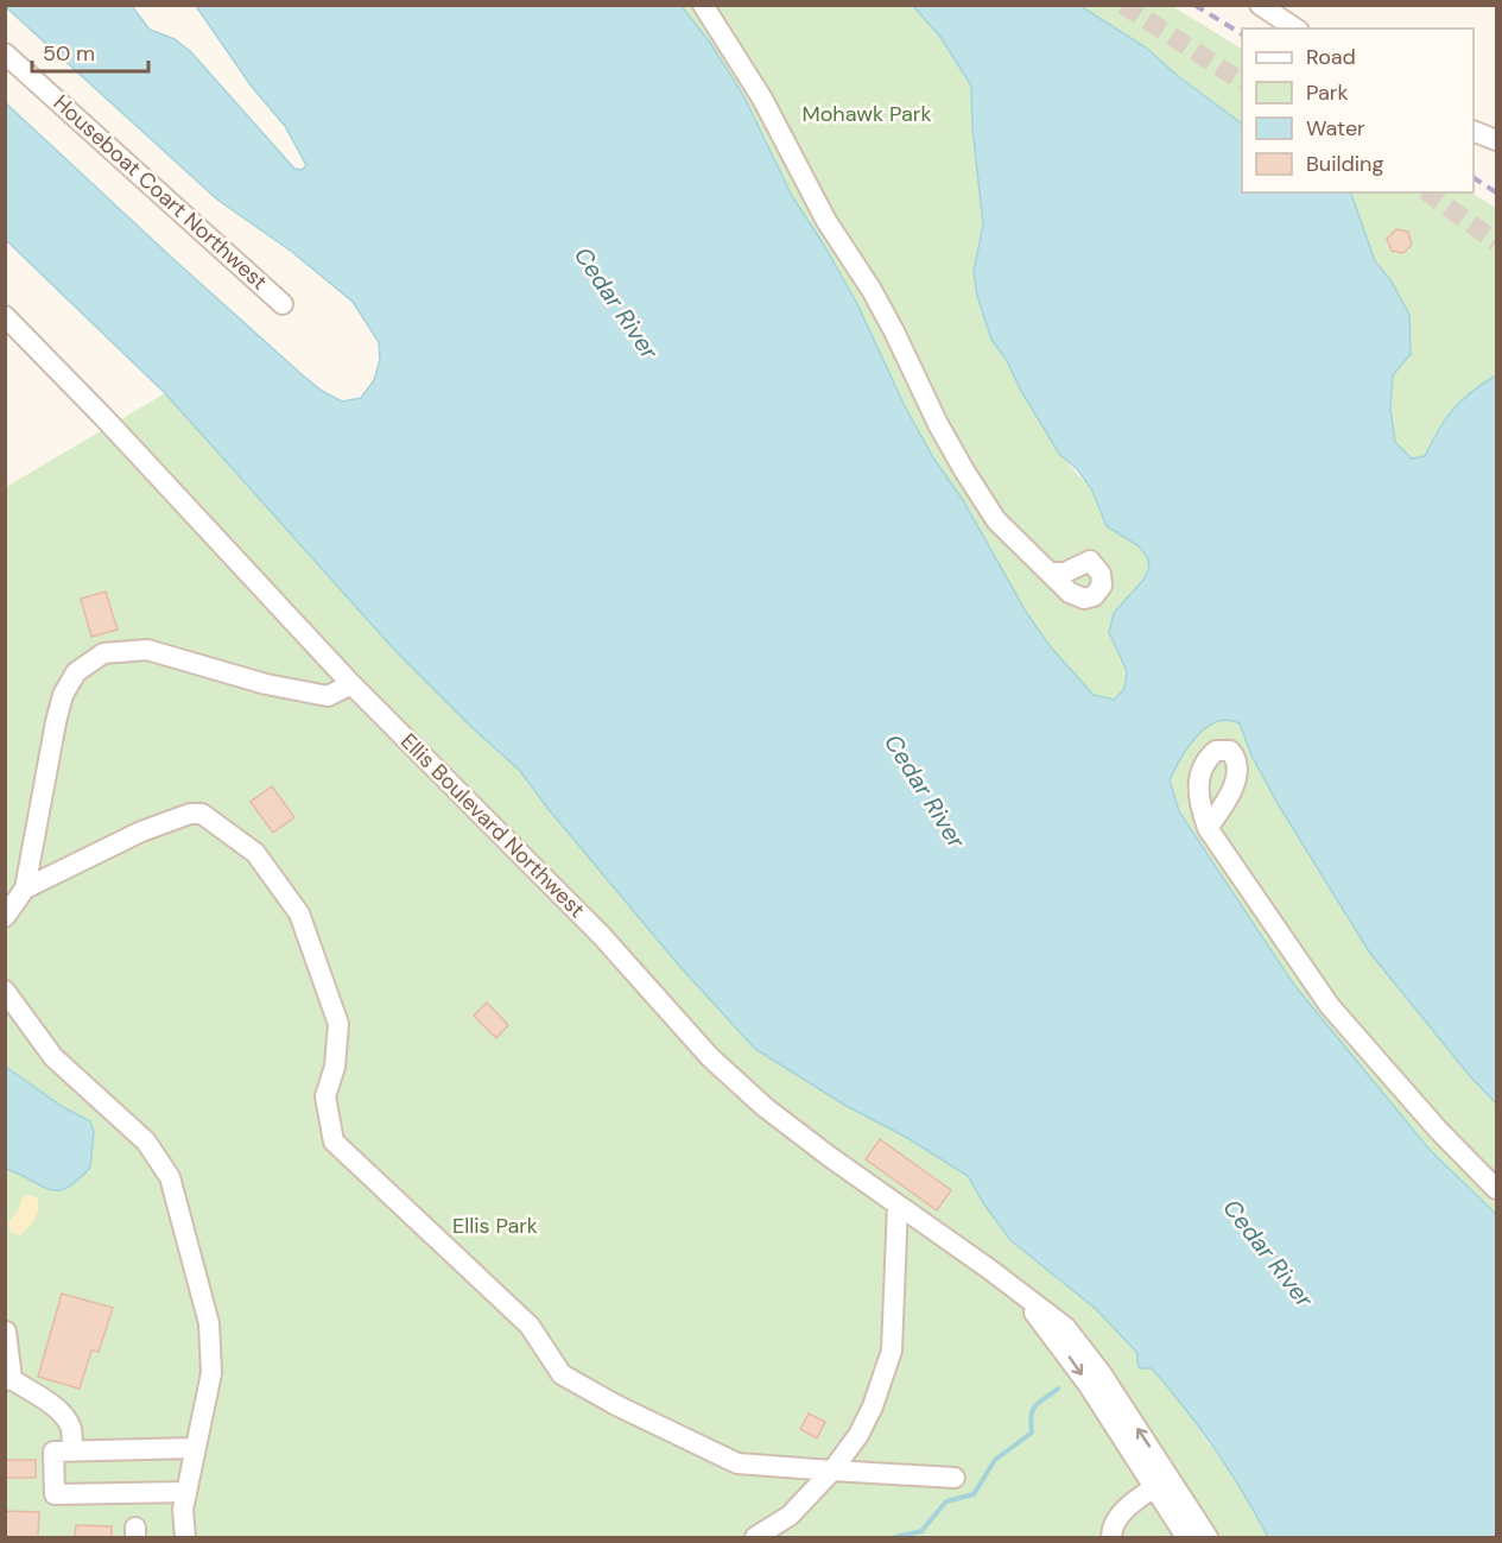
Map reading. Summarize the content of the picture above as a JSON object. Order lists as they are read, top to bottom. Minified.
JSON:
{"streets":{"street":["Houseboat Coart Northwest","Ellis Boulevard Northwest"]},"water":["Cedar River"],"parks":["Mohawk Park","Ellis Park"],"legend":["Road","Park","Water","Building"],"scale_bar":"50 m"}
